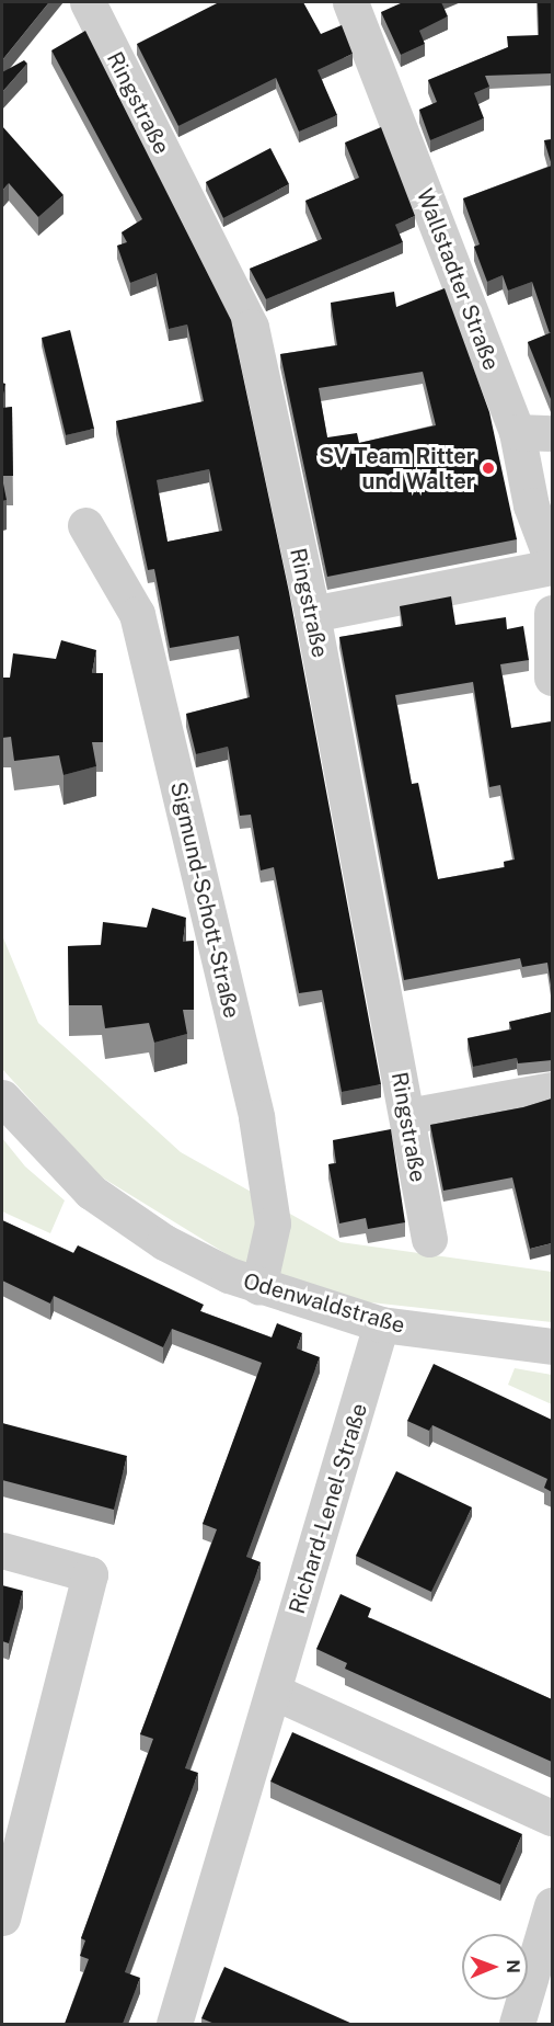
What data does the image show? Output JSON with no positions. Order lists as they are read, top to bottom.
{
  "streets": {
    "street": [
      "Ringstraße",
      "Wallstadter Straße",
      "Sigmund-Schott-Straße",
      "Odenwaldstraße",
      "Richard-Lenel-Straße"
    ]
  },
  "crossings": [
    ["Sigmund-Schott-Straße", "Odenwaldstraße"],
    ["Odenwaldstraße", "Richard-Lenel-Straße"]
  ],
  "places": ["SV Team Ritter und Walter"],
  "north": "right"
}
